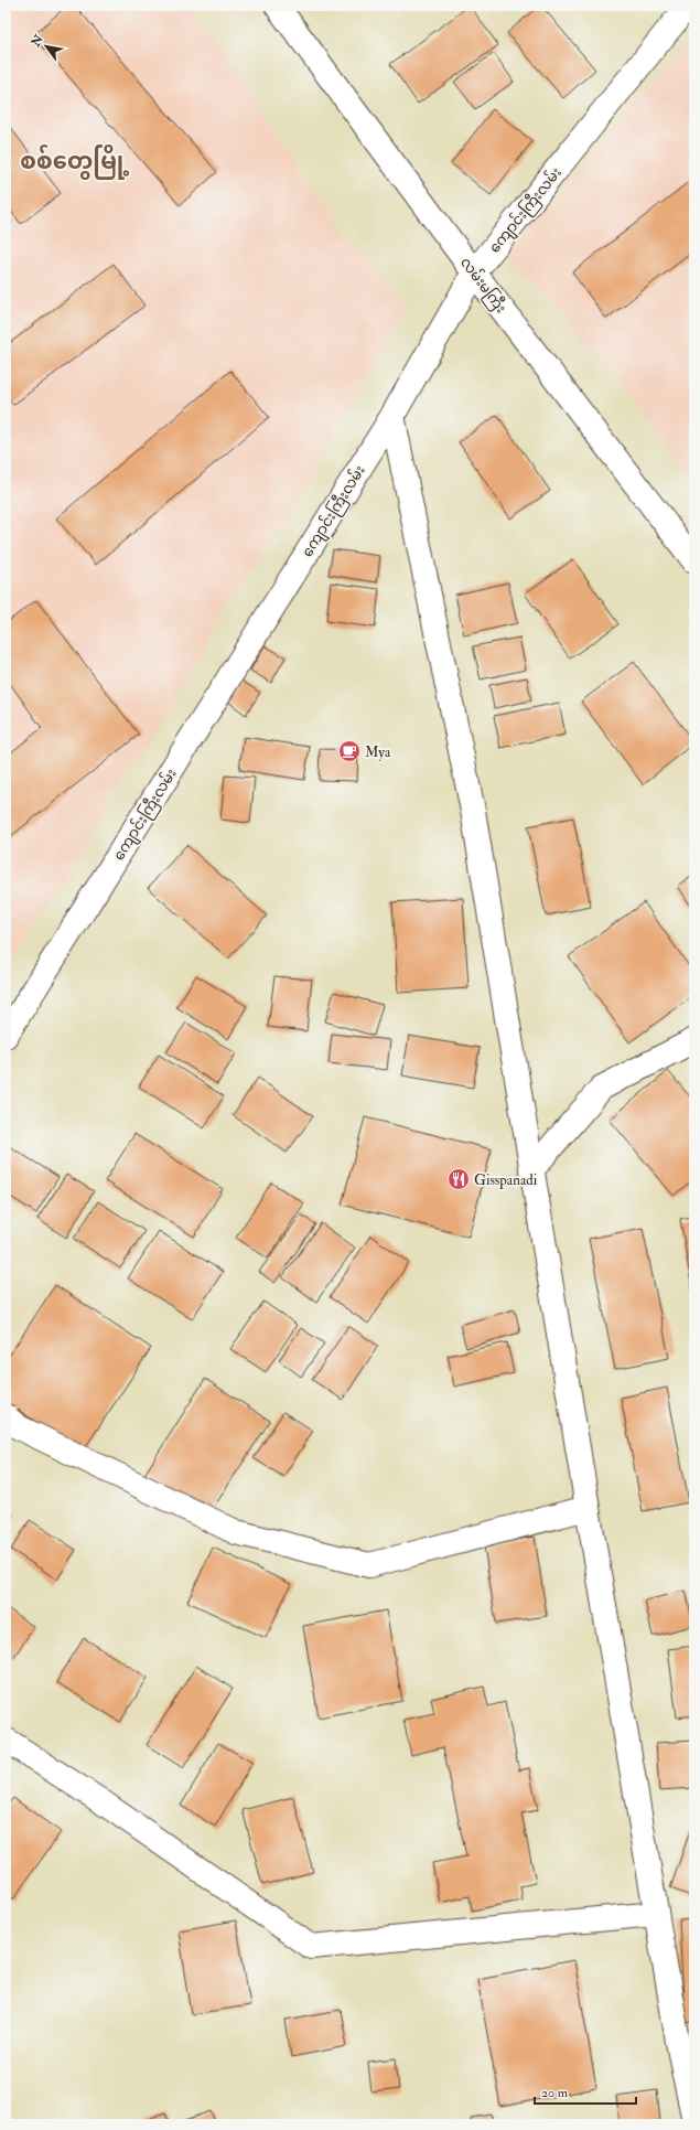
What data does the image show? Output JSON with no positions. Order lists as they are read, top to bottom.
{
  "streets": {
    "street": ["ကျောင်းကြီးလမ်း", "လမ်းမကြီး"]
  },
  "crossings": [
    ["ကျောင်းကြီးလမ်း", "လမ်းမကြီး"]
  ],
  "districts": ["စစ်တွေမြို့"],
  "places": {
    "cafe": ["Mya"],
    "restaurant": ["Gisspanadi"]
  },
  "scale_bar": "20 m",
  "north": "top left"
}
